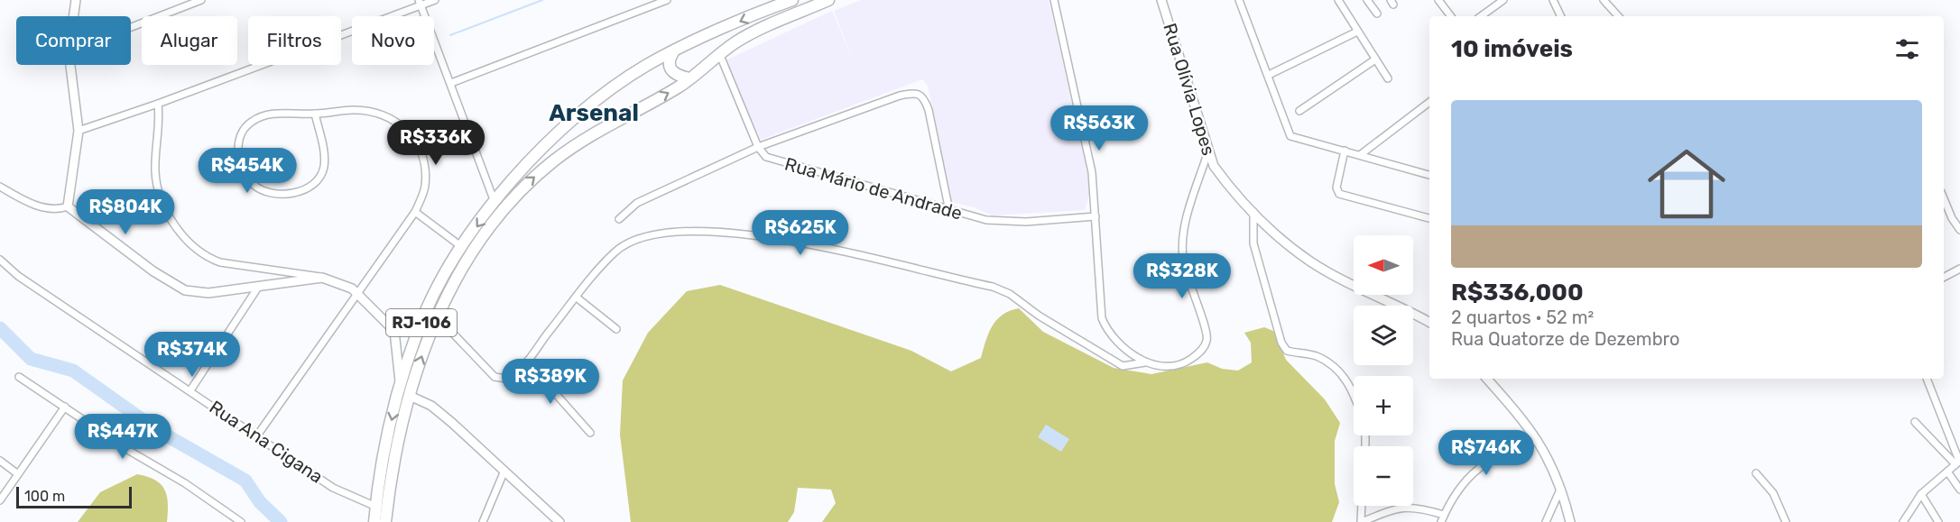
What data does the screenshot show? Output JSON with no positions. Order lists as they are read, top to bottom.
{
  "streets": {
    "highway": ["RJ-106"],
    "street": ["Rua Olívia Lopes", "Rua Mário de Andrade", "Rua Ana Cigana"]
  },
  "crossings": [
    ["RJ-106", "Rua Ana Cigana"]
  ],
  "districts": ["Arsenal"],
  "scale_bar": "100 m",
  "north": "left",
  "page": {
    "chip": [
      "Comprar",
      "Alugar",
      "Filtros",
      "Novo"
    ],
    "heading": "10 imóveis",
    "list": [
      {
        "name": "R$336,000",
        "note": "2 quartos · 52 m² · Rua Quatorze de Dezembro"
      }
    ],
    "price": [
      "R$563K",
      "R$336K",
      "R$454K",
      "R$804K",
      "R$625K",
      "R$328K",
      "R$374K",
      "R$389K",
      "R$447K",
      "R$746K"
    ],
    "map_buttons": ["+", "−"],
    "scale": "100 m"
  }
}
